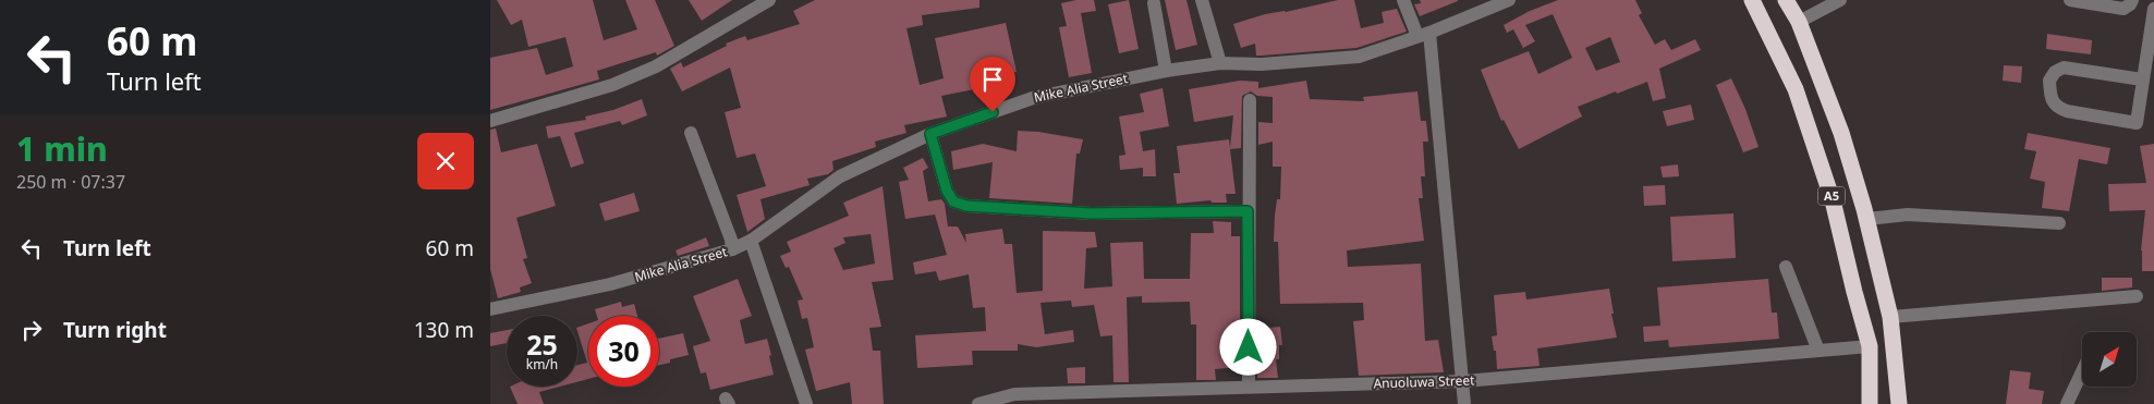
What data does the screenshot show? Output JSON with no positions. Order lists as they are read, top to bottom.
{
  "streets": {
    "highway": ["A5"],
    "street": ["Mike Alia Street", "Anuoluwa Street"]
  },
  "crossings": [
    ["A5", "Anuoluwa Street"]
  ],
  "north": "top right",
  "page": {
    "turn": ["60 m", "Turn left"],
    "heading": ["1 min", "250 m · 07:37"],
    "list": [
      {
        "name": "Turn left",
        "value": "60 m"
      },
      {
        "name": "Turn right",
        "value": "130 m"
      }
    ],
    "speed": "25 km/h",
    "limit": "30"
  }
}
